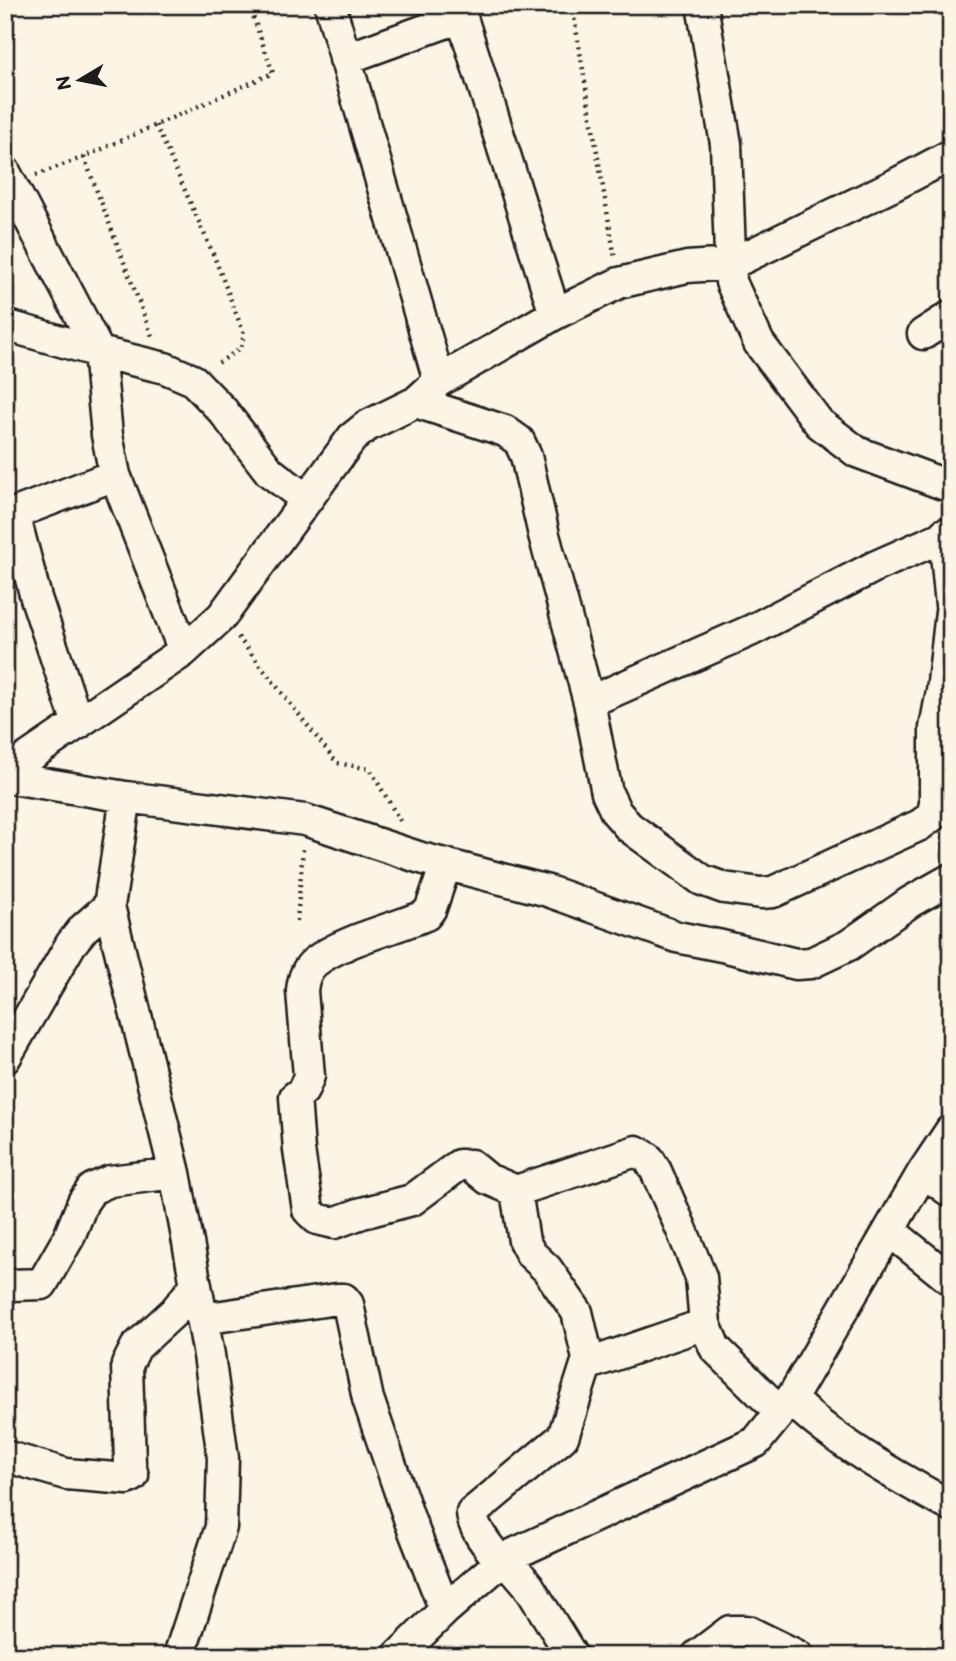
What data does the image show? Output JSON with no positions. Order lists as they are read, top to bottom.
{
  "north": "left"
}
